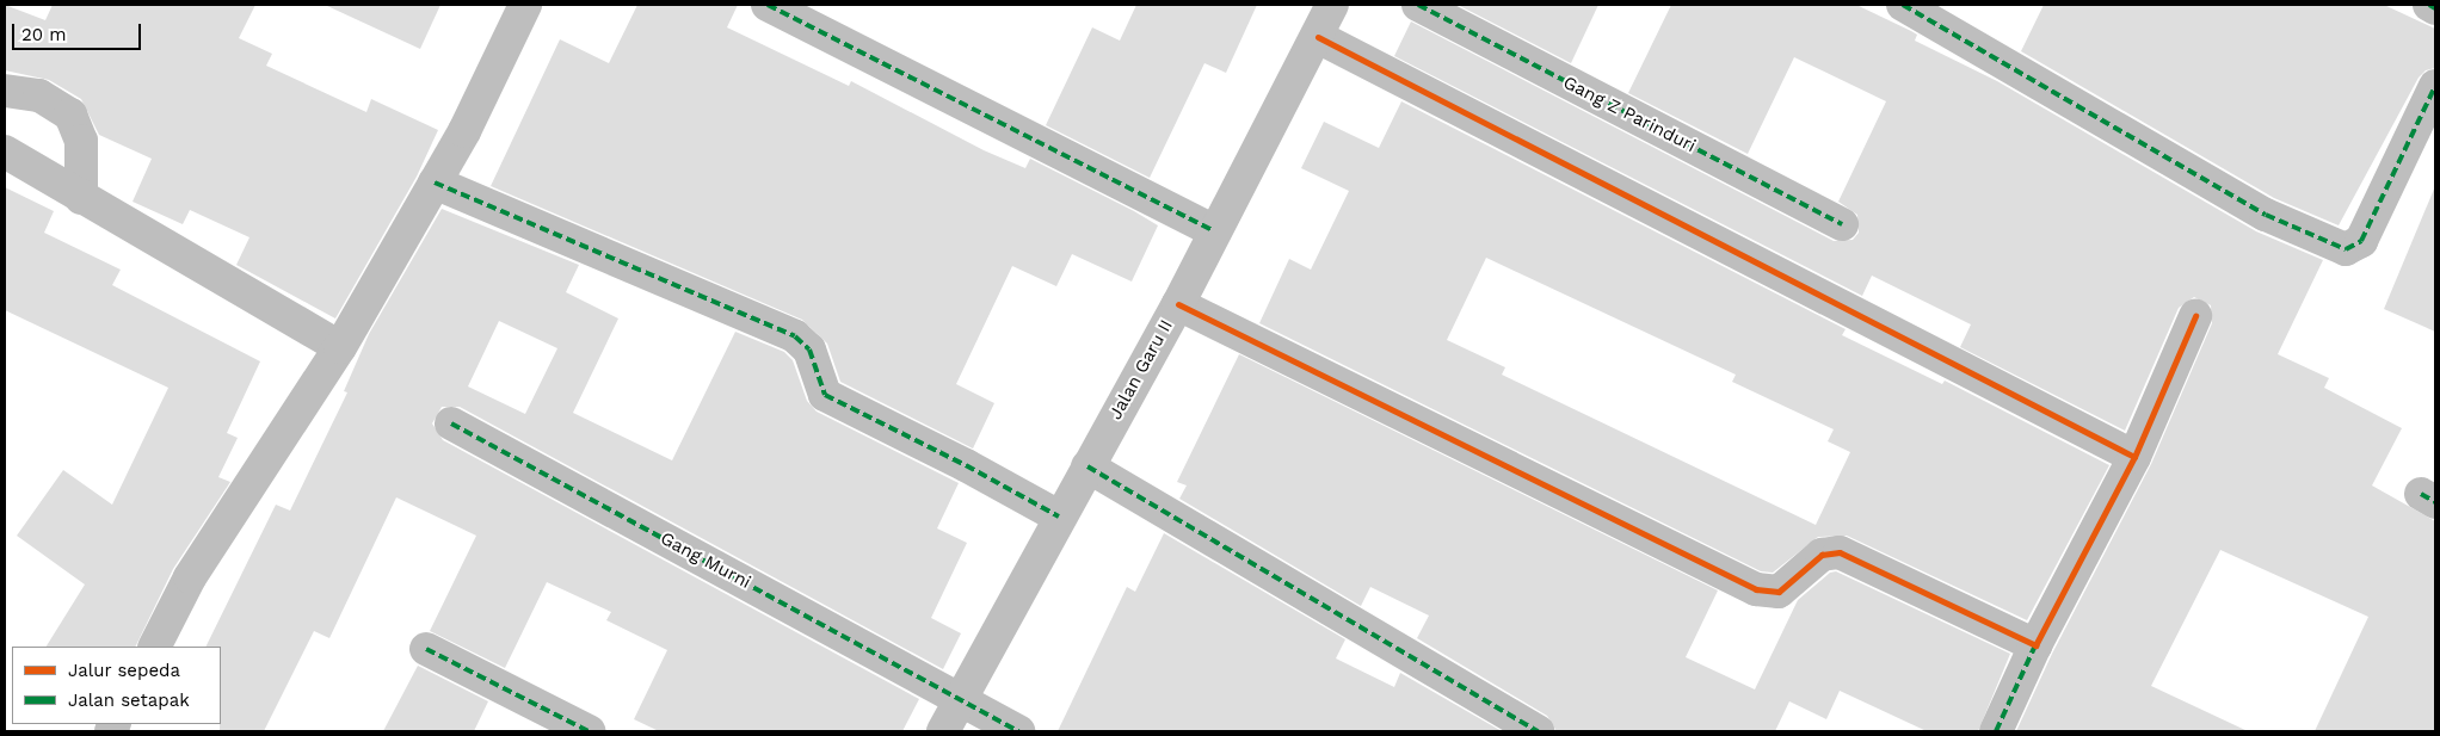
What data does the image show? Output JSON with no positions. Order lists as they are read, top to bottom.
{
  "streets": {
    "street": ["Gang Z Parinduri", "Jalan Garu II", "Gang Murni"]
  },
  "crossings": [
    ["Jalan Garu II", "Gang Murni"]
  ],
  "legend": ["Jalur sepeda", "Jalan setapak"],
  "scale_bar": "20 m"
}
